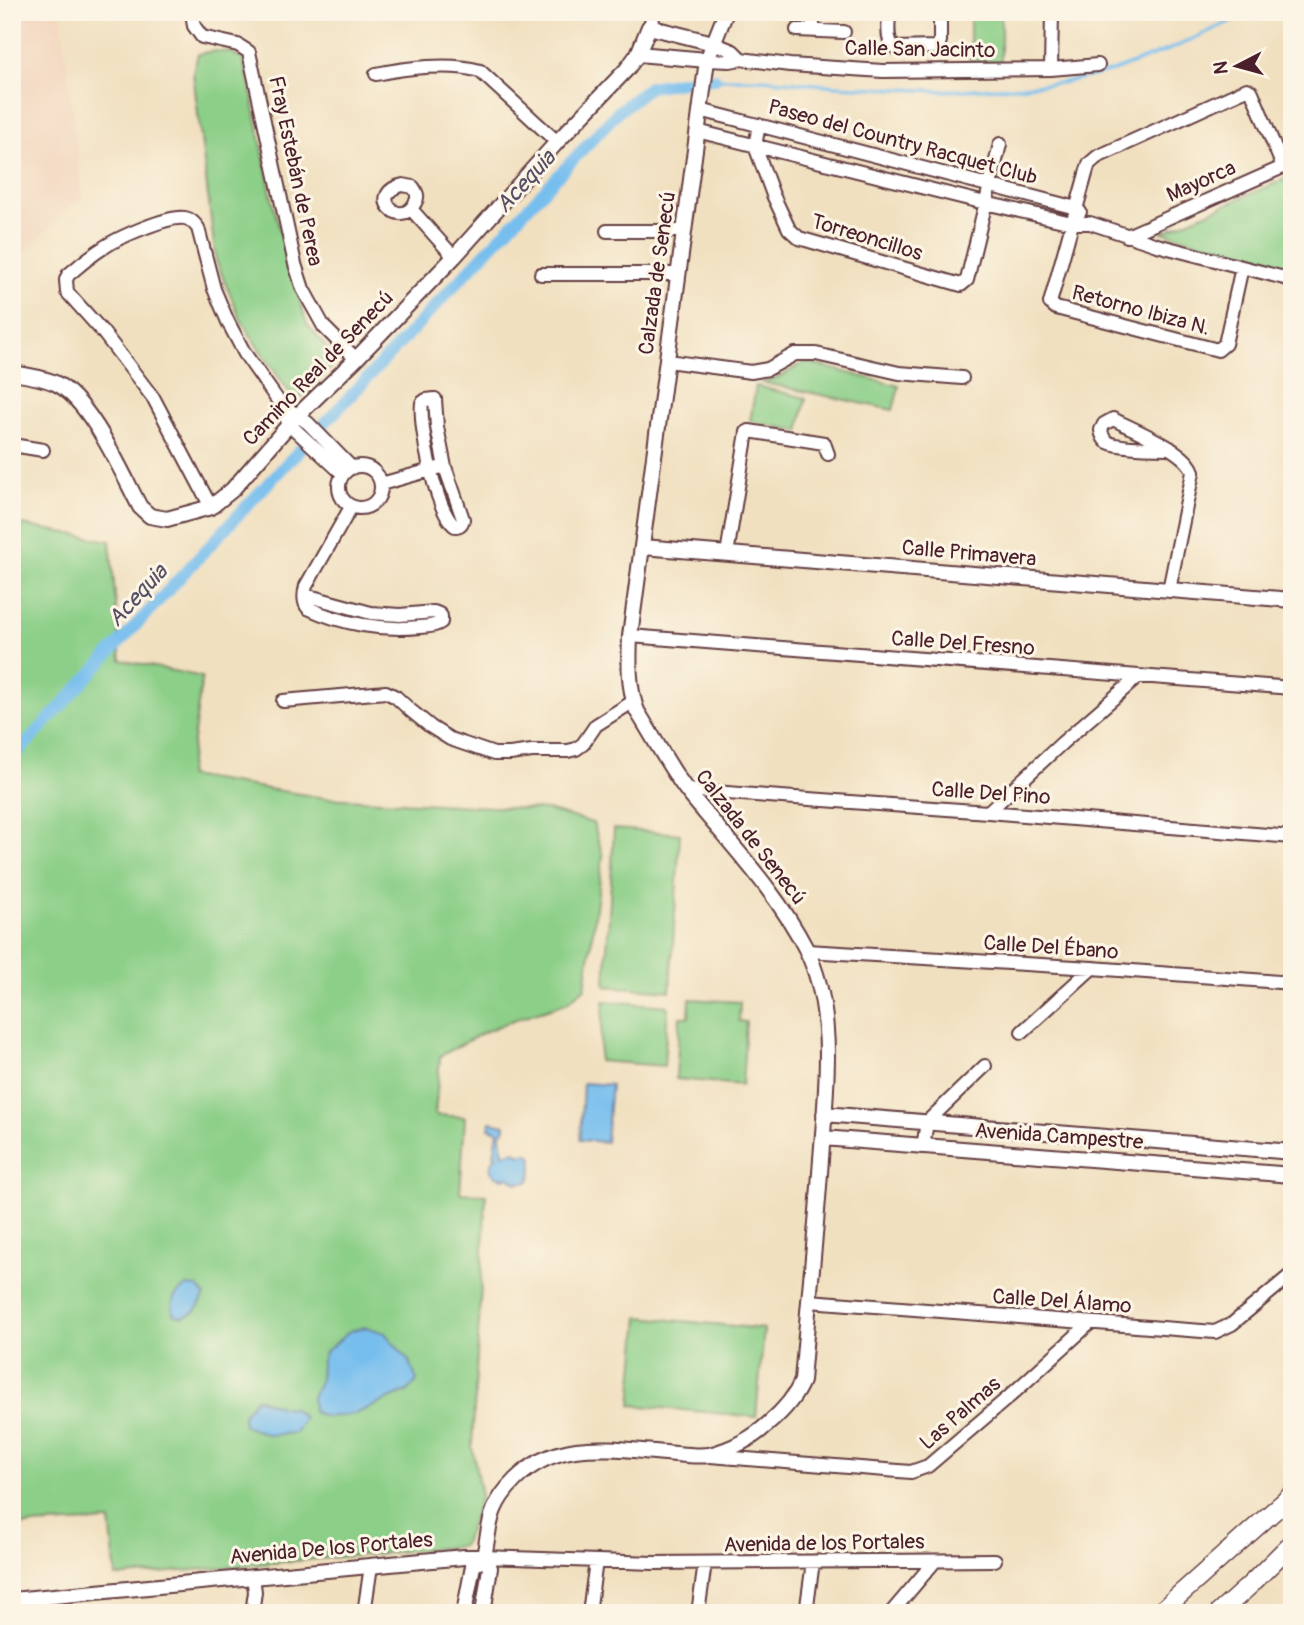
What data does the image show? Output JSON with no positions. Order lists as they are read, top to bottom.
{
  "streets": {
    "street": [
      "Calle San Jacinto",
      "Paseo del Country Racquet Club",
      "Fray Estebán de Perea",
      "Mayorca",
      "Torreoncillos",
      "Calzada de Senecú",
      "Retorno Ibiza N.",
      "Camino Real de Senecú",
      "Calle Primavera",
      "Calle Del Fresno",
      "Calle Del Pino",
      "Calle Del Ébano",
      "Avenida Campestre",
      "Calle Del Álamo",
      "Las Palmas",
      "Avenida de los Portales",
      "Avenida De los Portales"
    ]
  },
  "crossings": [
    ["Calle San Jacinto", "Calzada de Senecú"],
    ["Paseo del Country Racquet Club", "Mayorca"],
    ["Paseo del Country Racquet Club", "Torreoncillos"],
    ["Paseo del Country Racquet Club", "Calzada de Senecú"],
    ["Paseo del Country Racquet Club", "Retorno Ibiza N."],
    ["Fray Estebán de Perea", "Camino Real de Senecú"],
    ["Calzada de Senecú", "Calle Primavera"],
    ["Calzada de Senecú", "Calle Del Fresno"],
    ["Calzada de Senecú", "Calle Del Pino"],
    ["Calzada de Senecú", "Calle Del Ébano"],
    ["Calzada de Senecú", "Avenida Campestre"],
    ["Calzada de Senecú", "Calle Del Álamo"],
    ["Calzada de Senecú", "Las Palmas"],
    ["Calzada de Senecú", "Avenida De los Portales"],
    ["Calle Del Álamo", "Las Palmas"],
    ["Avenida de los Portales", "Avenida De los Portales"]
  ],
  "water": ["Acequia"],
  "north": "left"
}
